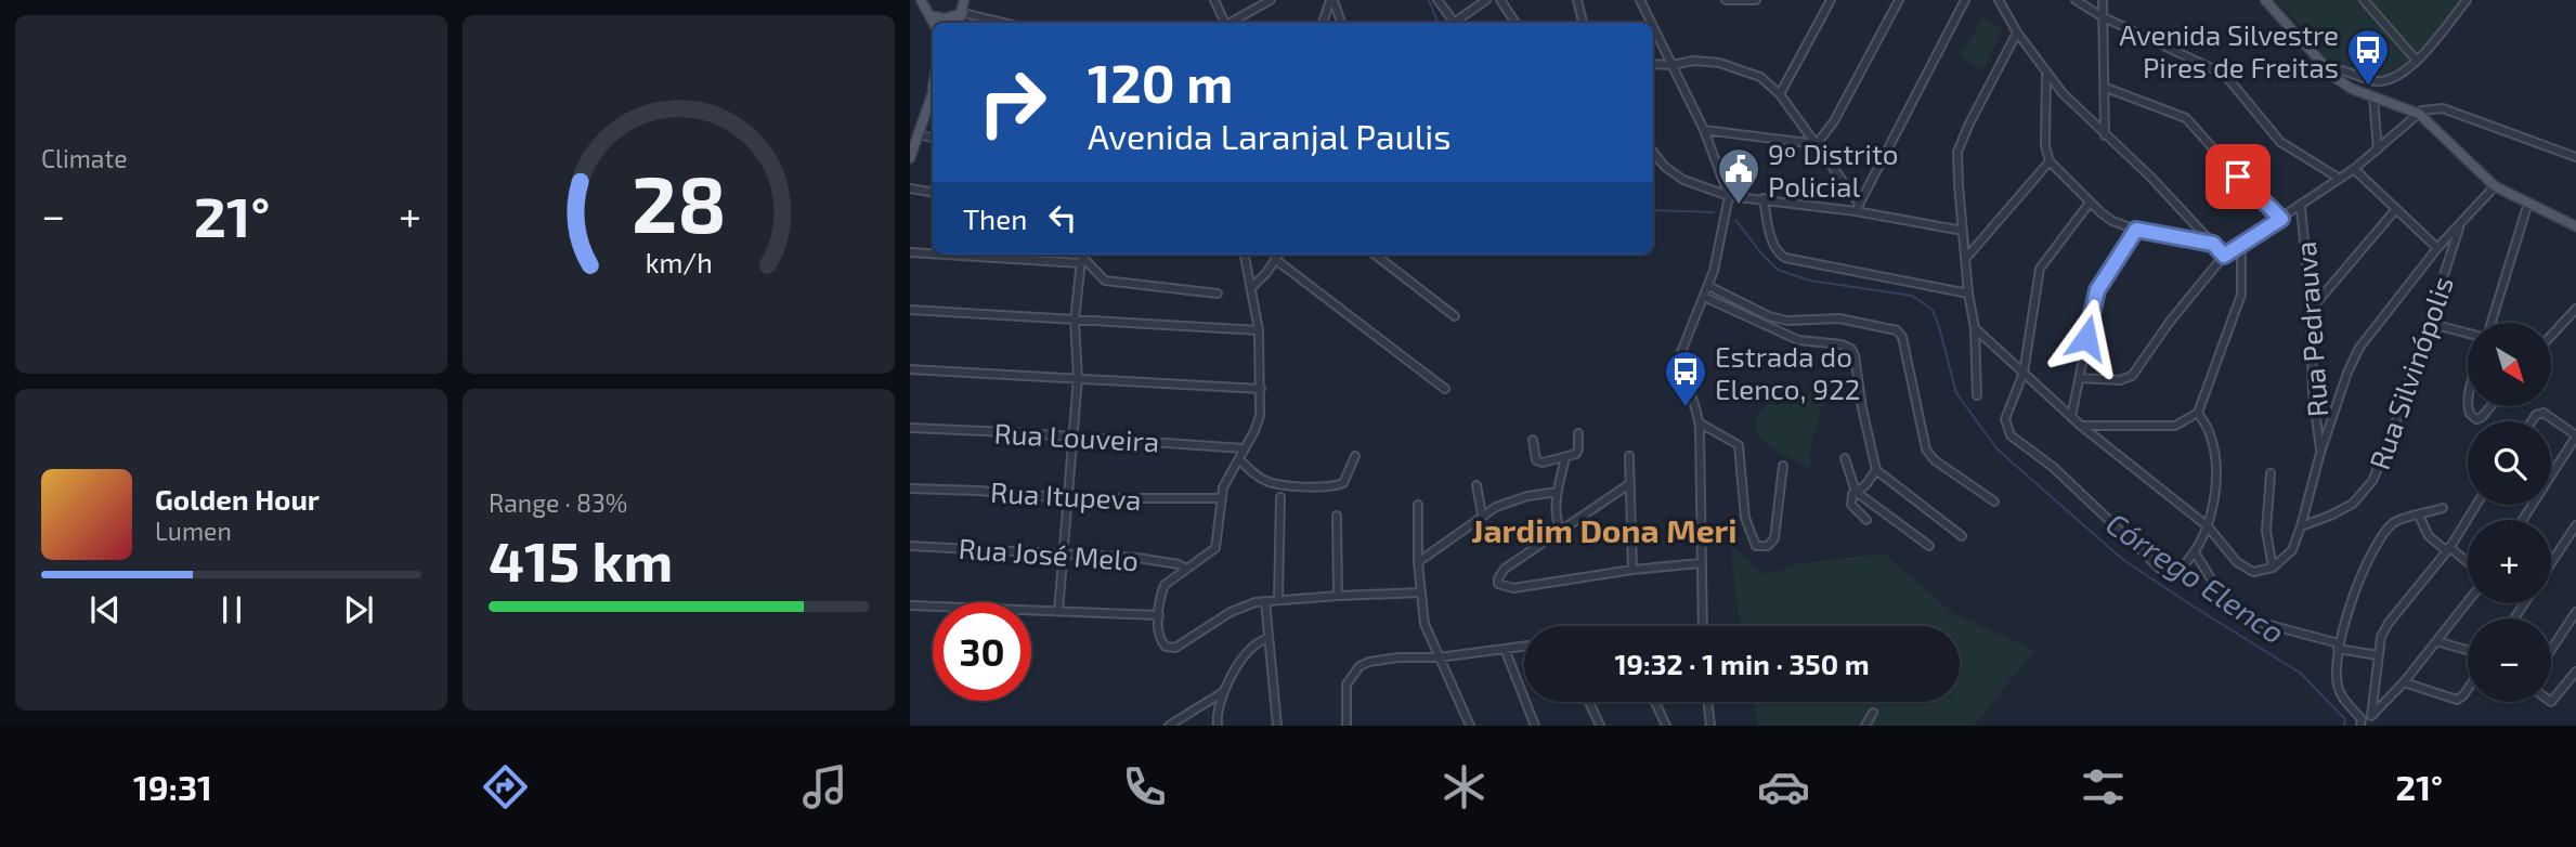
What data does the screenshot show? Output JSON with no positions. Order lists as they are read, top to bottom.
{
  "streets": {
    "street": [
      "Rua Pedrauva",
      "Rua Silvinópolis",
      "Rua Louveira",
      "Rua Itupeva",
      "Rua José Melo"
    ]
  },
  "districts": ["Jardim Dona Meri"],
  "water": ["Córrego Elenco"],
  "places": {
    "bus stop": ["Avenida Silvestre Pires de Freitas", "Estrada do Elenco, 922"],
    "public building": ["9º Distrito Policial"]
  },
  "north": "bottom right",
  "page": {
    "tile": [
      "Climate",
      ["Range · 83%", "415 km"]
    ],
    "turn": ["120 m", "Avenida Laranjal Paulis"],
    "then": "Then",
    "heat": ["−", "21°", "+"],
    "map_buttons": ["+", "−"],
    "song": ["Golden Hour", "Lumen"],
    "limit": "30",
    "trip": "19:32 · 1 min · 350 m",
    "tabs": ["19:31", "21°"],
    "gauge": ["28", "km/h"]
  }
}
